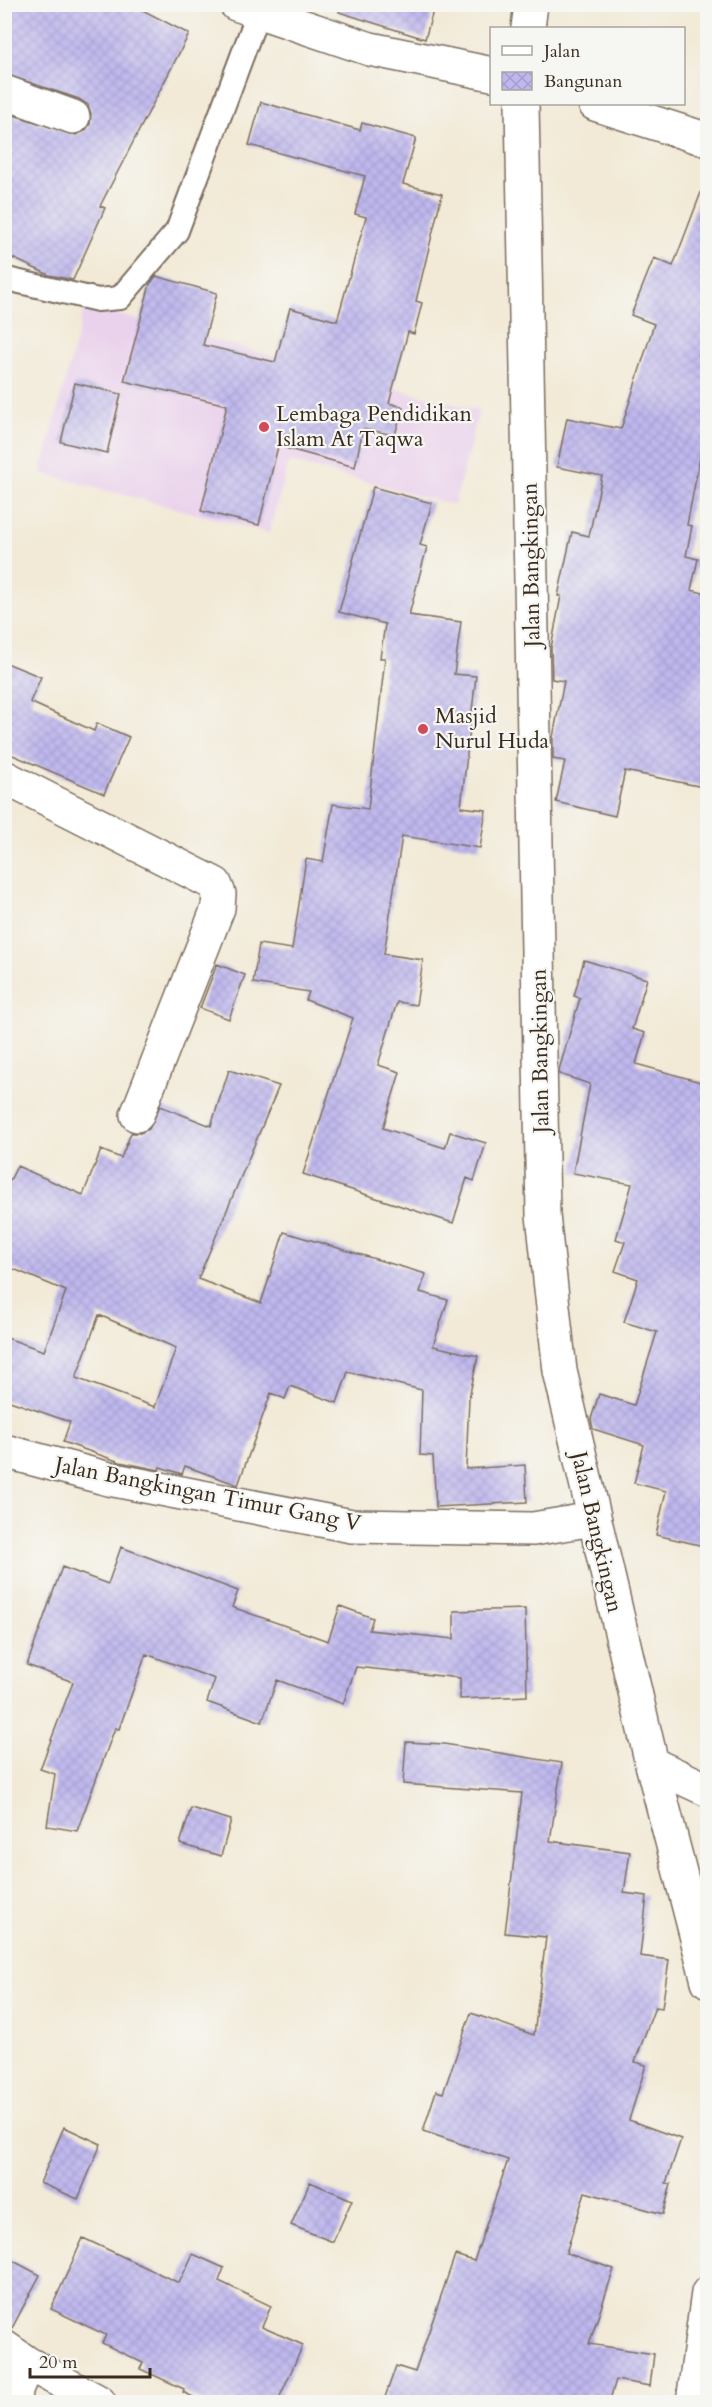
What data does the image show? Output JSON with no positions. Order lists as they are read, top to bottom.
{
  "streets": {
    "street": ["Jalan Bangkingan", "Jalan Bangkingan Timur Gang V"]
  },
  "crossings": [
    ["Jalan Bangkingan", "Jalan Bangkingan Timur Gang V"]
  ],
  "places": ["Lembaga Pendidikan Islam At Taqwa", "Masjid Nurul Huda"],
  "legend": ["Jalan", "Bangunan"],
  "scale_bar": "20 m"
}
